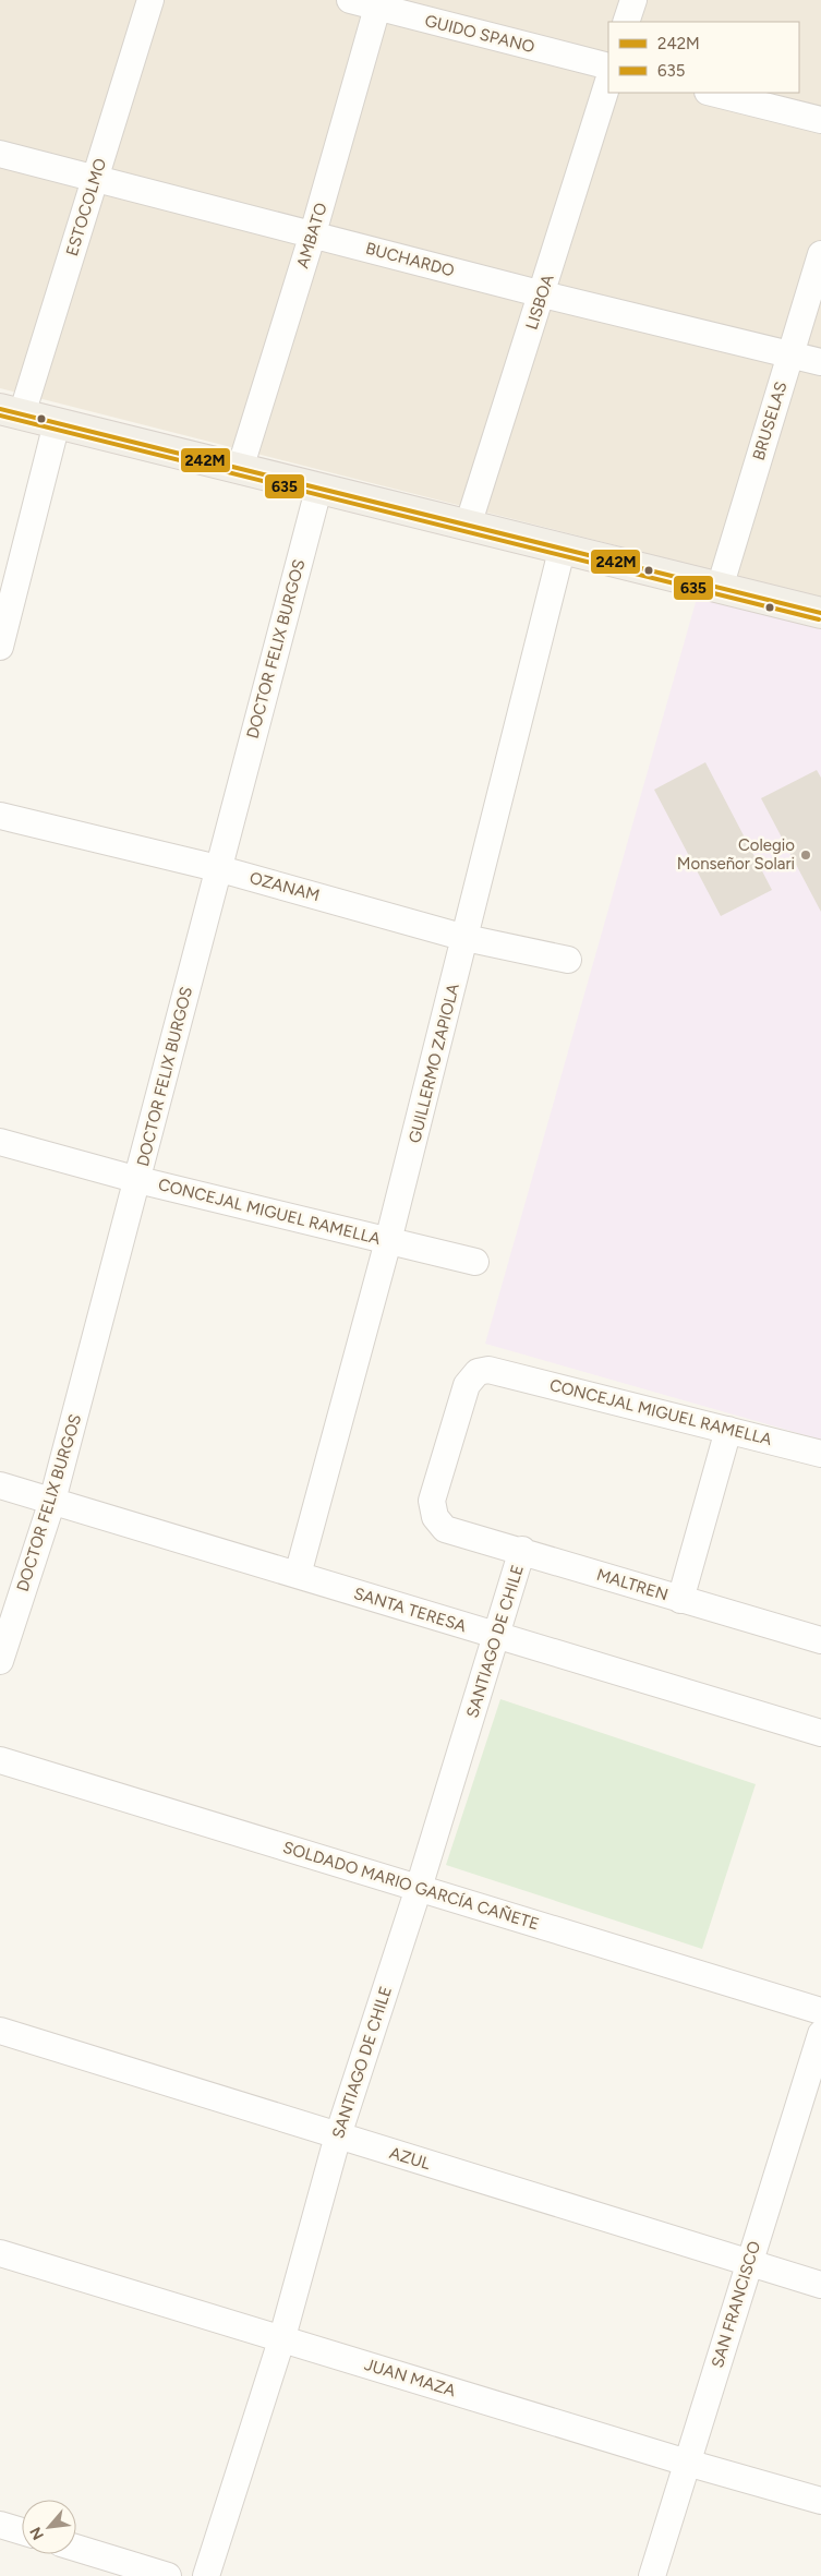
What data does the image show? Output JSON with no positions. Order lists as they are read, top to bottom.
{
  "streets": {
    "street": [
      "GUIDO SPANO",
      "ESTOCOLMO",
      "AMBATO",
      "BUCHARDO",
      "LISBOA",
      "BRUSELAS",
      "DOCTOR FELIX BURGOS",
      "OZANAM",
      "GUILLERMO ZAPIOLA",
      "CONCEJAL MIGUEL RAMELLA",
      "MALTREN",
      "SANTA TERESA",
      "SANTIAGO DE CHILE",
      "SOLDADO MARIO GARCÍA CAÑETE",
      "AZUL",
      "SAN FRANCISCO",
      "JUAN MAZA"
    ]
  },
  "crossings": [
    ["GUIDO SPANO", "AMBATO"],
    ["ESTOCOLMO", "BUCHARDO"],
    ["AMBATO", "BUCHARDO"],
    ["BUCHARDO", "LISBOA"],
    ["BUCHARDO", "BRUSELAS"],
    ["DOCTOR FELIX BURGOS", "OZANAM"],
    ["DOCTOR FELIX BURGOS", "CONCEJAL MIGUEL RAMELLA"],
    ["DOCTOR FELIX BURGOS", "SANTA TERESA"],
    ["OZANAM", "GUILLERMO ZAPIOLA"],
    ["GUILLERMO ZAPIOLA", "CONCEJAL MIGUEL RAMELLA"],
    ["GUILLERMO ZAPIOLA", "SANTA TERESA"],
    ["CONCEJAL MIGUEL RAMELLA", "MALTREN"],
    ["MALTREN", "SANTIAGO DE CHILE"],
    ["SANTA TERESA", "SANTIAGO DE CHILE"],
    ["SANTIAGO DE CHILE", "SOLDADO MARIO GARCÍA CAÑETE"],
    ["SANTIAGO DE CHILE", "AZUL"],
    ["SANTIAGO DE CHILE", "JUAN MAZA"],
    ["AZUL", "SAN FRANCISCO"],
    ["SAN FRANCISCO", "JUAN MAZA"]
  ],
  "places": ["Colegio Monseñor Solari"],
  "lines": ["transit line 242M", "transit line 635"],
  "legend": ["242M", "635"],
  "north": "bottom left"
}
